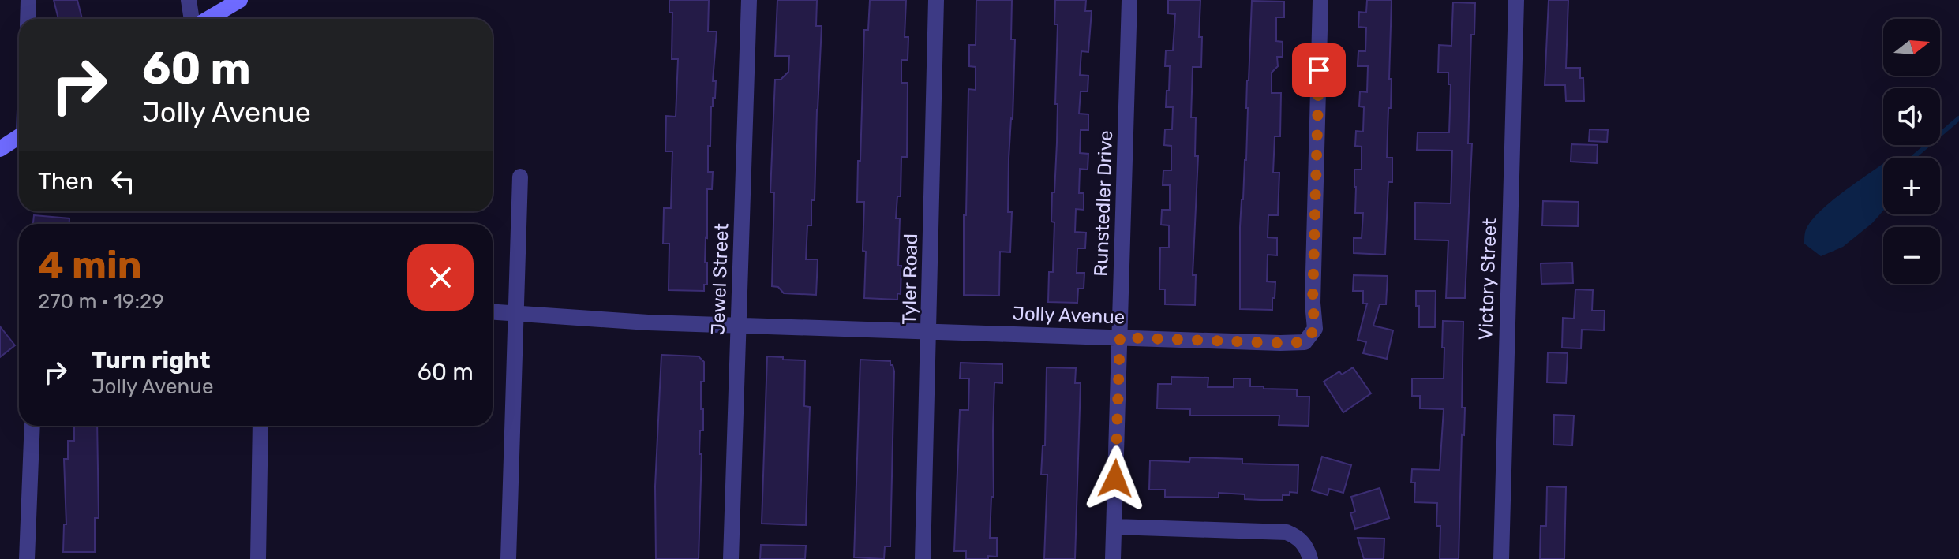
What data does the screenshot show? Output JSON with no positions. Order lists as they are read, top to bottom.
{
  "streets": {
    "street": [
      "Runstedler Drive",
      "Jewel Street",
      "Tyler Road",
      "Victory Street",
      "Jolly Avenue"
    ]
  },
  "crossings": [
    ["Runstedler Drive", "Jolly Avenue"],
    ["Jewel Street", "Jolly Avenue"],
    ["Tyler Road", "Jolly Avenue"]
  ],
  "north": "right",
  "page": {
    "map_buttons": ["+", "−"],
    "turn": ["60 m", "Jolly Avenue"],
    "then": "Then",
    "heading": ["4 min", "270 m · 19:29"],
    "list": [
      {
        "name": "Turn right",
        "note": "Jolly Avenue",
        "value": "60 m"
      }
    ]
  }
}
